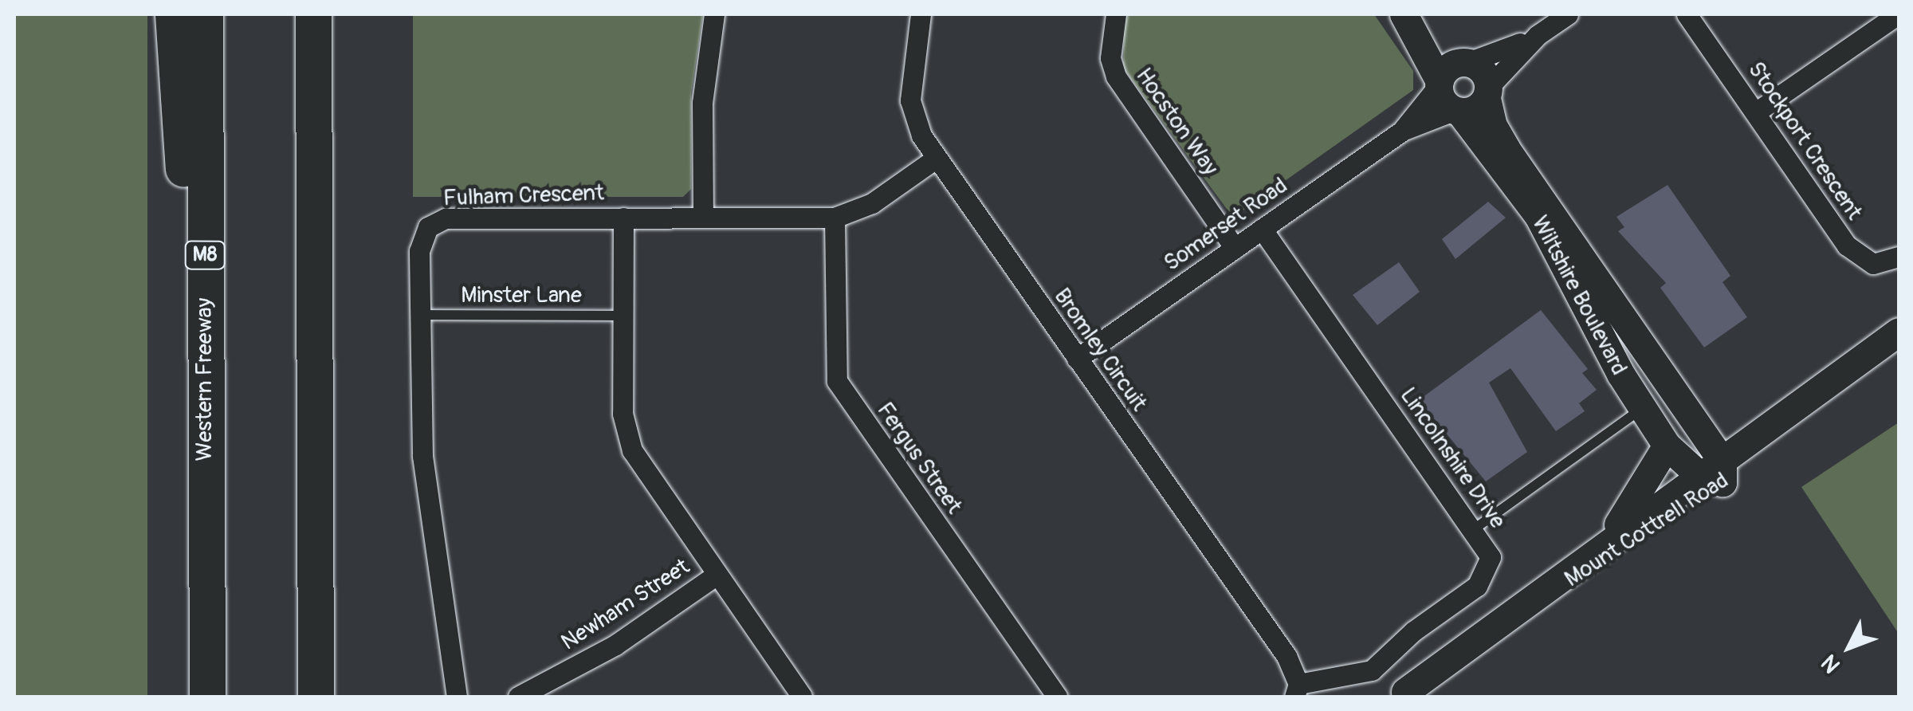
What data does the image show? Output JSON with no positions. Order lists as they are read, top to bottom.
{
  "streets": {
    "highway": ["M8", "Western Freeway"],
    "street": [
      "Hocston Way",
      "Stockport Crescent",
      "Fulham Crescent",
      "Somerset Road",
      "Wiltshire Boulevard",
      "Bromley Circuit",
      "Fergus Street",
      "Lincolnshire Drive",
      "Mount Cottrell Road",
      "Newham Street"
    ],
    "lane": ["Minster Lane"]
  },
  "crossings": [
    ["Hocston Way", "Somerset Road"],
    ["Fulham Crescent", "Minster Lane"],
    ["Fulham Crescent", "Bromley Circuit"],
    ["Fulham Crescent", "Fergus Street"],
    ["Somerset Road", "Wiltshire Boulevard"],
    ["Somerset Road", "Bromley Circuit"],
    ["Somerset Road", "Lincolnshire Drive"],
    ["Wiltshire Boulevard", "Mount Cottrell Road"],
    ["Bromley Circuit", "Lincolnshire Drive"]
  ],
  "north": "bottom left"
}
